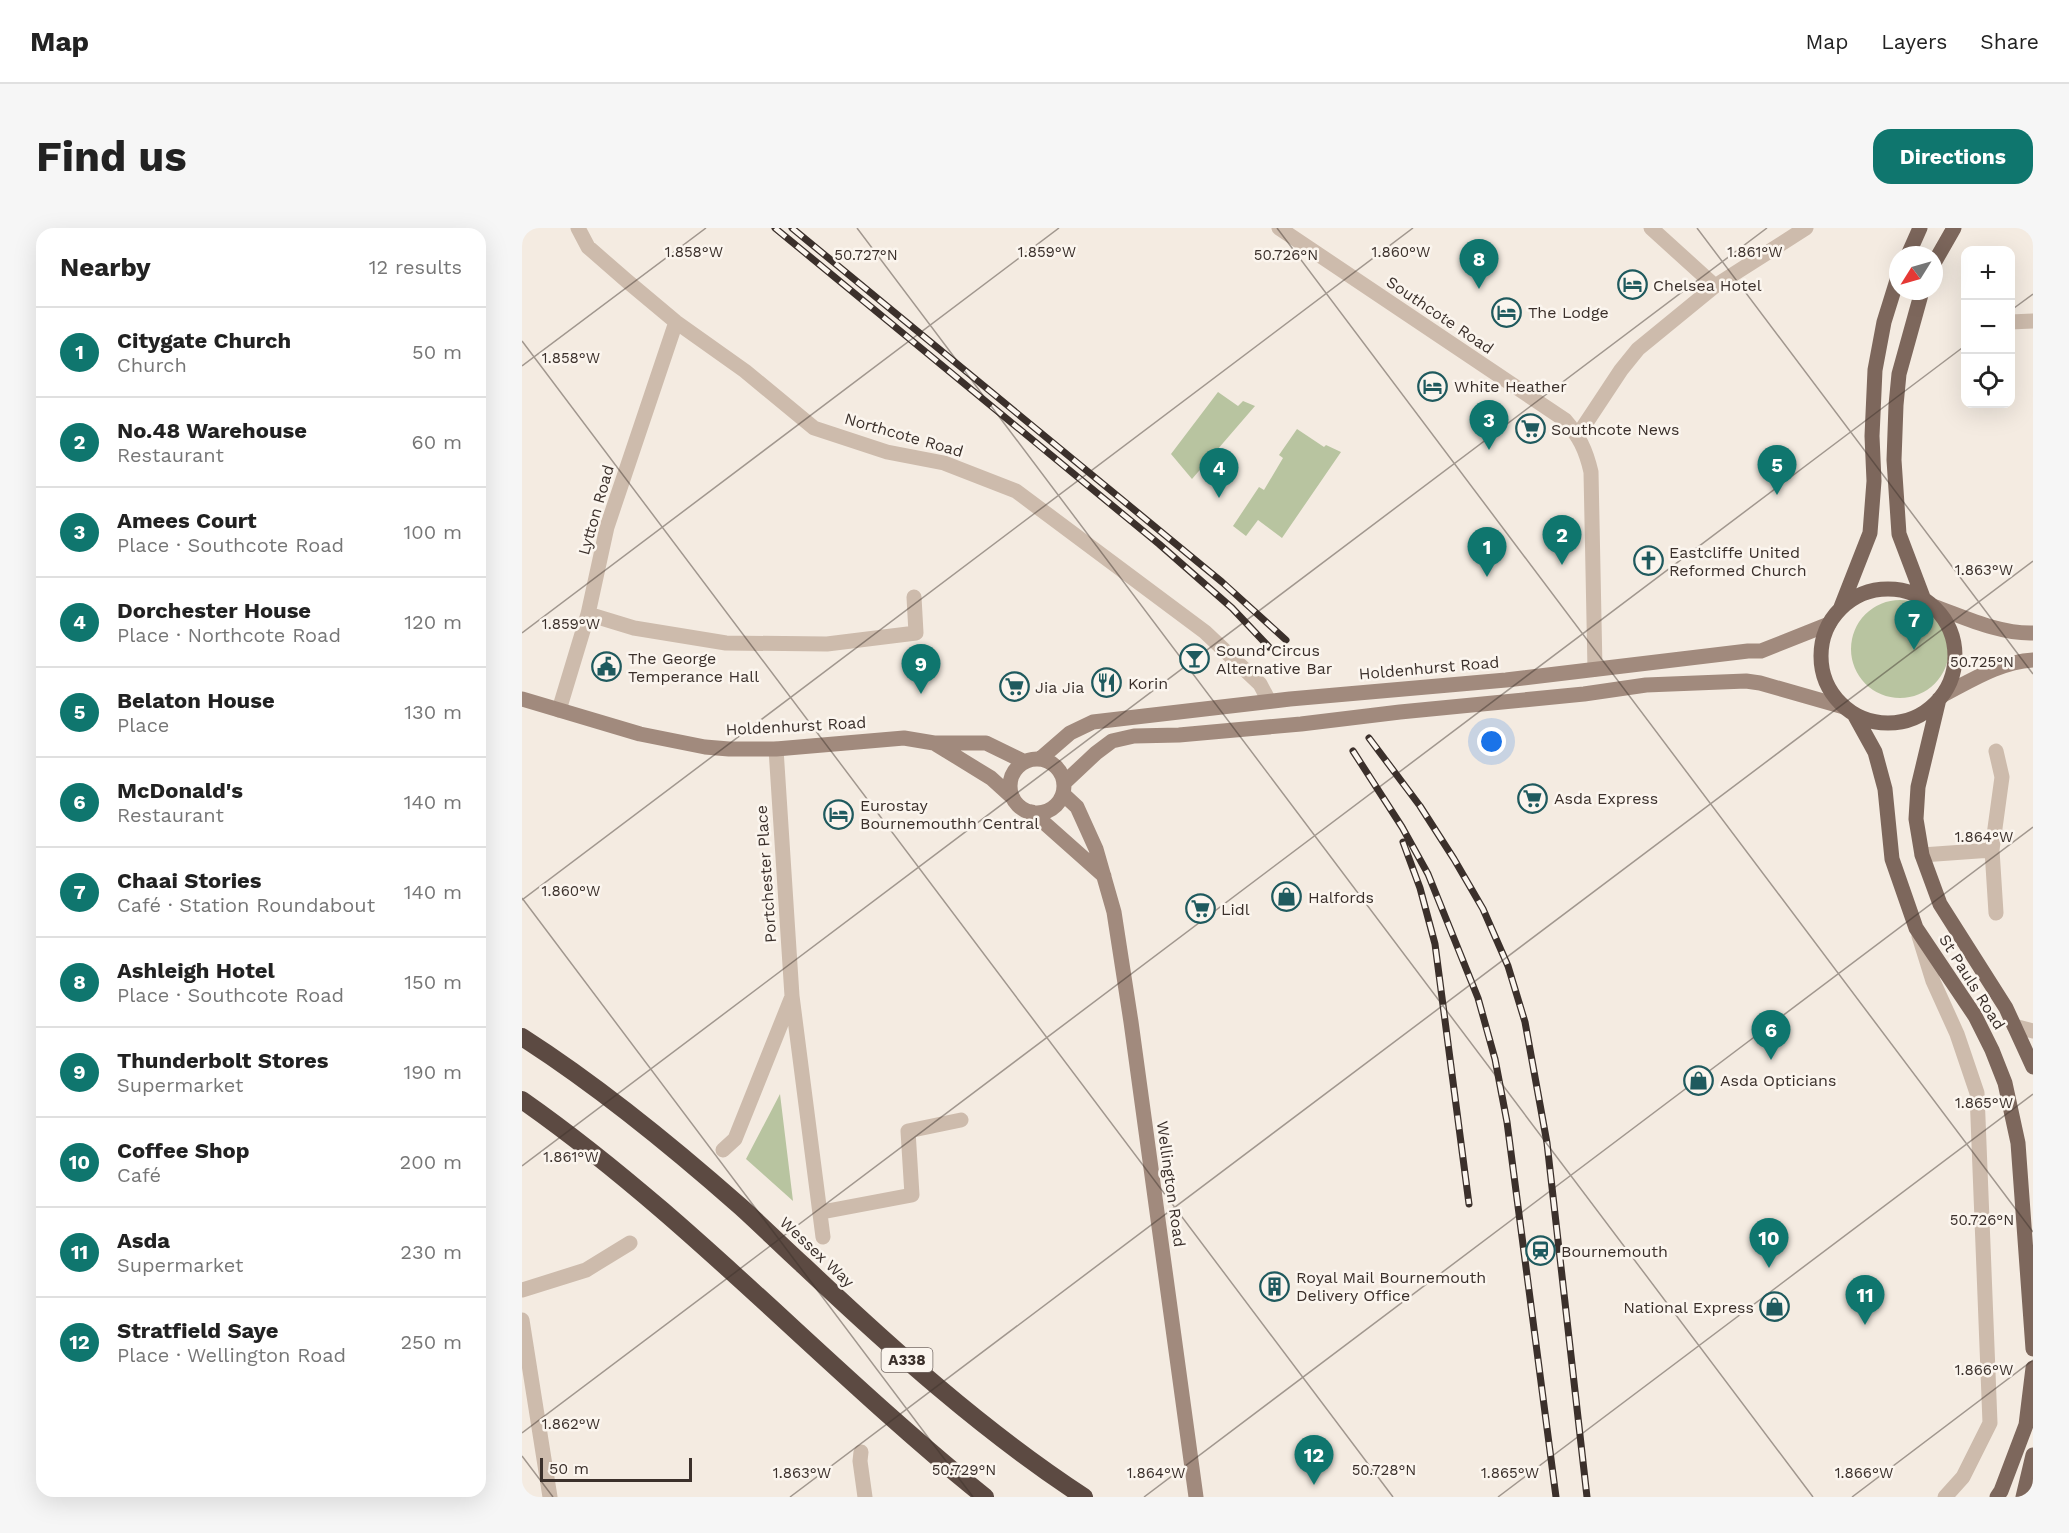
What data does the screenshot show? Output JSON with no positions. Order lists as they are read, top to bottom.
{
  "streets": {
    "highway": ["Wessex Way", "A338"],
    "main road": ["St Pauls Road"],
    "street": [
      "Southcote Road",
      "Northcote Road",
      "Lytton Road",
      "Holdenhurst Road",
      "Portchester Place",
      "Wellington Road"
    ]
  },
  "crossings": [
    ["Northcote Road", "Lytton Road"],
    ["Northcote Road", "Holdenhurst Road"],
    ["Lytton Road", "Holdenhurst Road"],
    ["Holdenhurst Road", "Portchester Place"],
    ["Holdenhurst Road", "St Pauls Road"],
    ["Holdenhurst Road", "Wellington Road"]
  ],
  "places": {
    "hotel": [
      "Chelsea Hotel",
      "The Lodge",
      "White Heather",
      "Eurostay Bournemouthh Central"
    ],
    "supermarket": [
      "Southcote News",
      "Jia Jia",
      "Asda Express",
      "Lidl"
    ],
    "church": ["Eastcliffe United Reformed Church"],
    "bar": ["Sound Circus Alternative Bar"],
    "public building": ["The George Temperance Hall"],
    "restaurant": ["Korin"],
    "shop": ["Halfords", "Asda Opticians", "National Express"],
    "station": ["Bournemouth"],
    "building": ["Royal Mail Bournemouth Delivery Office"]
  },
  "scale_bar": "50 m",
  "north": "bottom left",
  "page": {
    "header": "Map",
    "nav": ["Map", "Layers", "Share"],
    "buttons": "Directions",
    "title": "Find us",
    "heading": ["Nearby", "12 results"],
    "pins": [
      "8",
      "3",
      "5",
      "4",
      "2",
      "1",
      "7",
      "9",
      "6",
      "10",
      "11",
      "12"
    ],
    "map_buttons": ["+", "−"],
    "list": [
      {
        "mark": "1",
        "name": "Citygate Church",
        "note": "Church",
        "value": "50 m"
      },
      {
        "mark": "2",
        "name": "No.48 Warehouse",
        "note": "Restaurant",
        "value": "60 m"
      },
      {
        "mark": "3",
        "name": "Amees Court",
        "note": "Place · Southcote Road",
        "value": "100 m"
      },
      {
        "mark": "4",
        "name": "Dorchester House",
        "note": "Place · Northcote Road",
        "value": "120 m"
      },
      {
        "mark": "5",
        "name": "Belaton House",
        "note": "Place",
        "value": "130 m"
      },
      {
        "mark": "6",
        "name": "McDonald's",
        "note": "Restaurant",
        "value": "140 m"
      },
      {
        "mark": "7",
        "name": "Chaai Stories",
        "note": "Café · Station Roundabout",
        "value": "140 m"
      },
      {
        "mark": "8",
        "name": "Ashleigh Hotel",
        "note": "Place · Southcote Road",
        "value": "150 m"
      },
      {
        "mark": "9",
        "name": "Thunderbolt Stores",
        "note": "Supermarket",
        "value": "190 m"
      },
      {
        "mark": "10",
        "name": "Coffee Shop",
        "note": "Café",
        "value": "200 m"
      },
      {
        "mark": "11",
        "name": "Asda",
        "note": "Supermarket",
        "value": "230 m"
      },
      {
        "mark": "12",
        "name": "Stratfield Saye",
        "note": "Place · Wellington Road",
        "value": "250 m"
      }
    ],
    "scale": "50 m"
  },
  "coordinates": [
    "1.858°W",
    "1.859°W",
    "1.860°W",
    "1.861°W",
    "50.727°N",
    "50.726°N",
    "1.863°W",
    "50.725°N",
    "1.864°W",
    "1.865°W",
    "1.866°W",
    "1.862°W",
    "50.729°N",
    "50.728°N"
  ]
}
